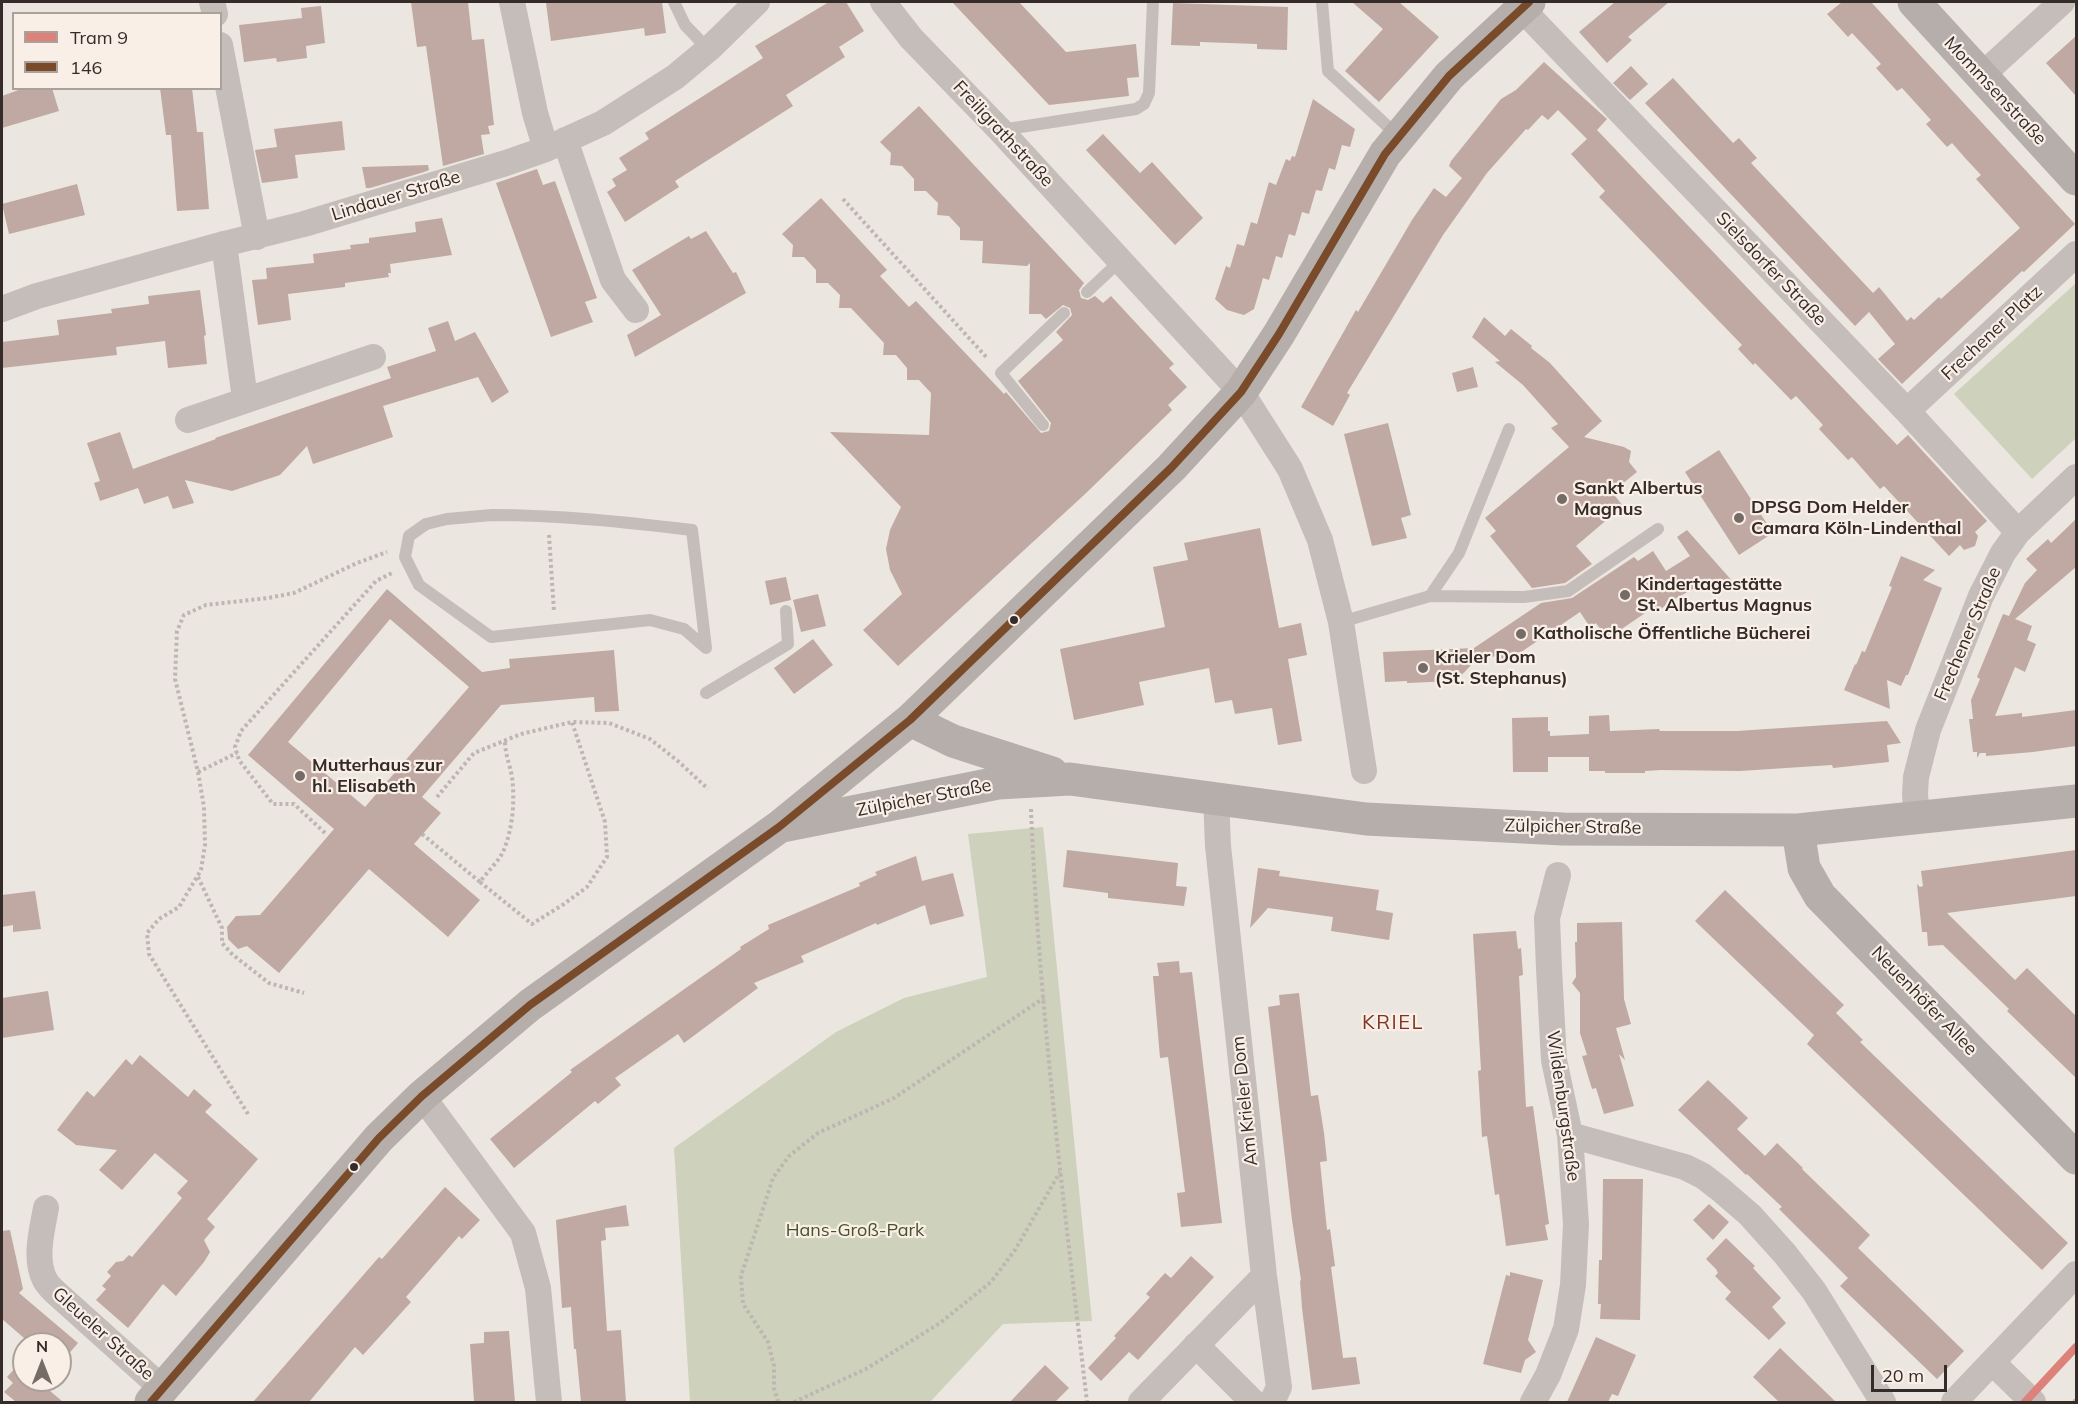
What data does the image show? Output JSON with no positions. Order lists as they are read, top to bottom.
{
  "streets": {
    "street": [
      "Mommsenstraße",
      "Freiligrathstraße",
      "Lindauer Straße",
      "Sielsdorfer Straße",
      "Frechener Platz",
      "Frechener Straße",
      "Zülpicher Straße",
      "Neuenhöfer Allee",
      "Am Krieler Dom",
      "Wildenburgstraße",
      "Gleueler Straße"
    ]
  },
  "crossings": [
    ["Freiligrathstraße", "Gleueler Straße"],
    ["Sielsdorfer Straße", "Frechener Platz"],
    ["Sielsdorfer Straße", "Frechener Straße"],
    ["Sielsdorfer Straße", "Gleueler Straße"],
    ["Frechener Straße", "Zülpicher Straße"],
    ["Zülpicher Straße", "Neuenhöfer Allee"],
    ["Zülpicher Straße", "Am Krieler Dom"],
    ["Zülpicher Straße", "Gleueler Straße"]
  ],
  "districts": ["KRIEL"],
  "parks": ["Hans-Groß-Park"],
  "places": [
    "Sankt Albertus Magnus",
    "DPSG Dom Helder Camara Köln-Lindenthal",
    "Kindertagestätte St. Albertus Magnus",
    "Katholische Öffentliche Bücherei",
    "Krieler Dom (St. Stephanus)",
    "Mutterhaus zur hl. Elisabeth"
  ],
  "lines": ["transit line 146", "tram line 9"],
  "legend": ["Tram 9", "146"],
  "scale_bar": "20 m",
  "north": "top"
}
